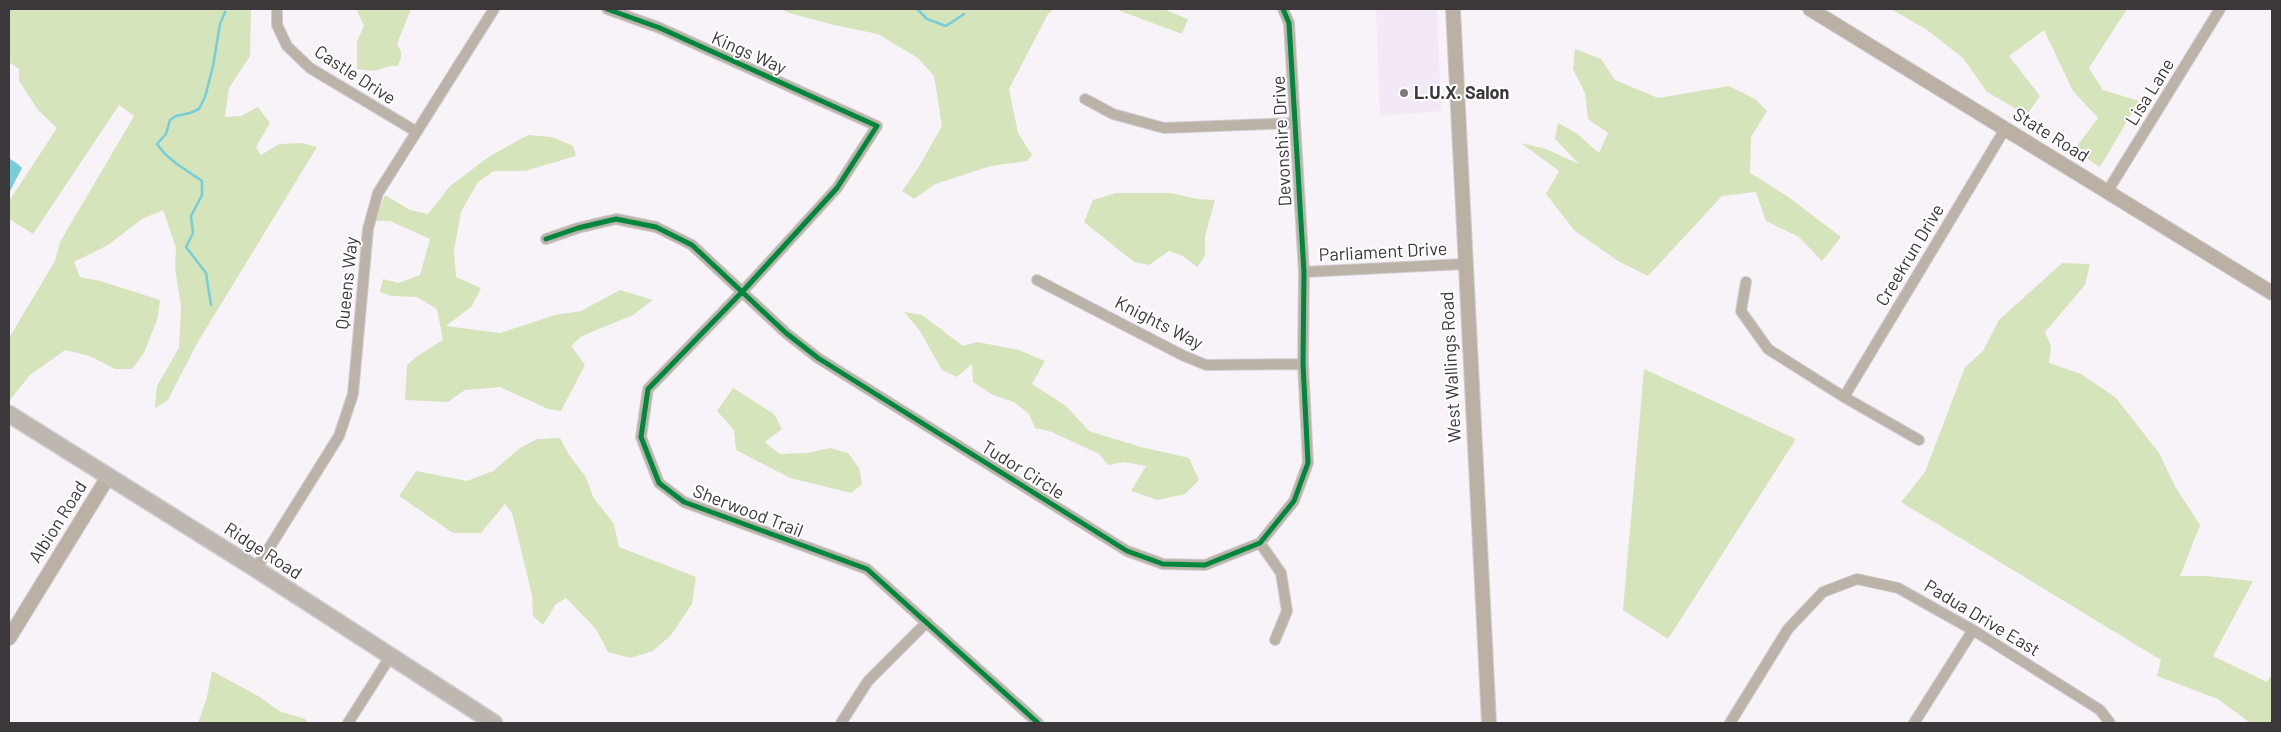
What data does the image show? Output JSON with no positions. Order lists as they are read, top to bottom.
{
  "streets": {
    "main road": ["Ridge Road"],
    "street": [
      "Kings Way",
      "Castle Drive",
      "Lisa Lane",
      "State Road",
      "Devonshire Drive",
      "Parliament Drive",
      "Creekrun Drive",
      "Queens Way",
      "Knights Way",
      "West Wallings Road",
      "Tudor Circle",
      "Sherwood Trail",
      "Albion Road",
      "Padua Drive East"
    ]
  },
  "crossings": [
    ["Kings Way", "Sherwood Trail"],
    ["Castle Drive", "Queens Way"],
    ["Lisa Lane", "State Road"],
    ["State Road", "Creekrun Drive"],
    ["Devonshire Drive", "Parliament Drive"],
    ["Devonshire Drive", "Tudor Circle"],
    ["Parliament Drive", "West Wallings Road"],
    ["Parliament Drive", "Tudor Circle"],
    ["Queens Way", "Ridge Road"],
    ["Knights Way", "Tudor Circle"],
    ["Tudor Circle", "Sherwood Trail"],
    ["Albion Road", "Ridge Road"]
  ],
  "places": ["L.U.X. Salon"]
}
